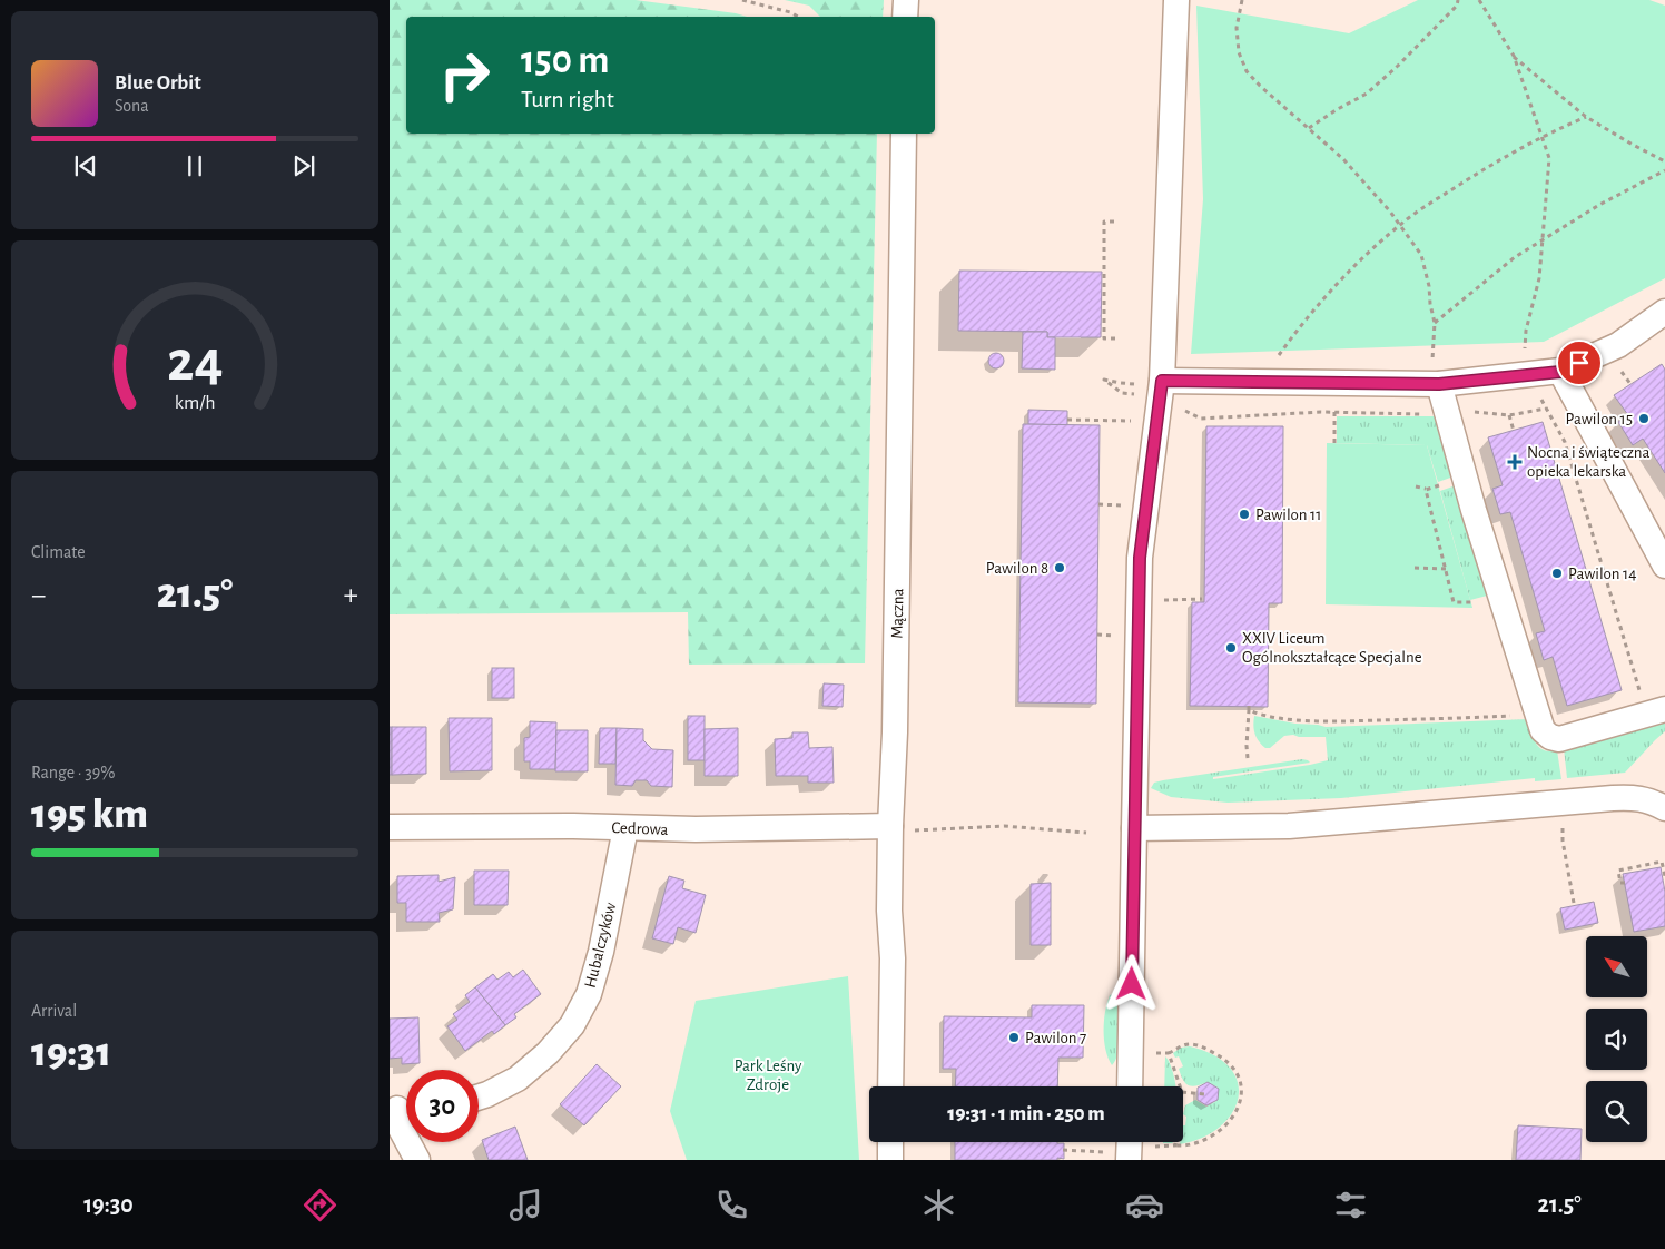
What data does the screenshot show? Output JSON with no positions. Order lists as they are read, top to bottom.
{
  "streets": {
    "street": ["Mączna", "Cedrowa", "Hubalczyków"]
  },
  "crossings": [
    ["Mączna", "Cedrowa"],
    ["Cedrowa", "Hubalczyków"]
  ],
  "parks": ["Park Leśny Zdroje"],
  "places": {
    "other": [
      "Pawilon 15",
      "Pawilon 11",
      "Pawilon 8",
      "Pawilon 14",
      "XXIV Liceum Ogólnokształcące Specjalne",
      "Pawilon 7"
    ],
    "health": ["Nocna i świąteczna opieka lekarska"]
  },
  "north": "top left",
  "page": {
    "turn": ["150 m", "Turn right"],
    "song": ["Blue Orbit", "Sona"],
    "tile": [
      "Climate",
      ["Range · 39%", "195 km"],
      ["Arrival", "19:31"]
    ],
    "heat": ["−", "21.5°", "+"],
    "limit": "30",
    "trip": "19:31 · 1 min · 250 m",
    "tabs": ["19:30", "21.5°"],
    "gauge": ["24", "km/h"]
  }
}
